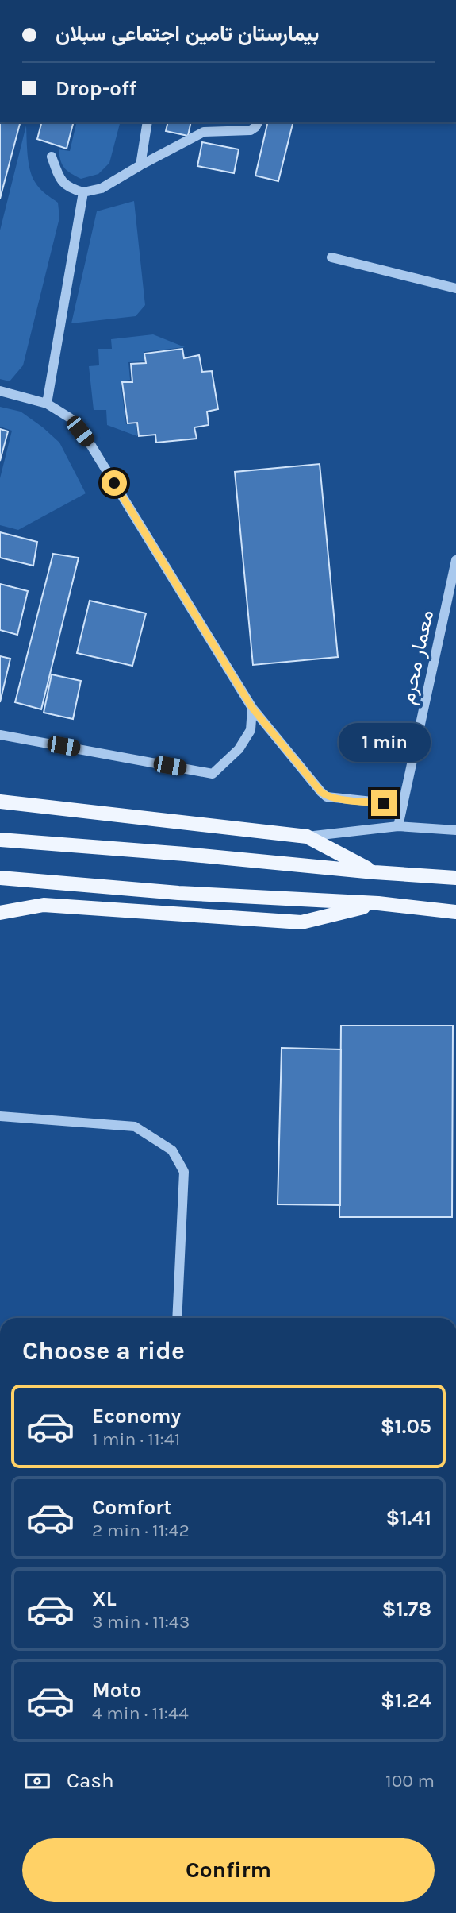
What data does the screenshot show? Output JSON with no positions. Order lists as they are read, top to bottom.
{
  "streets": {
    "street": ["معمار محرم"]
  },
  "page": {
    "banner": ["بیمارستان تامین اجتماعی سبلان", "Drop-off"],
    "bubble": "1 min",
    "heading": "Choose a ride",
    "list": [
      {
        "name": "Economy",
        "note": "1 min · 11:41",
        "value": "$1.05"
      },
      {
        "name": "Comfort",
        "note": "2 min · 11:42",
        "value": "$1.41"
      },
      {
        "name": "XL",
        "note": "3 min · 11:43",
        "value": "$1.78"
      },
      {
        "name": "Moto",
        "note": "4 min · 11:44",
        "value": "$1.24"
      }
    ],
    "pay": ["Cash", "100 m"],
    "buttons": "Confirm"
  }
}
